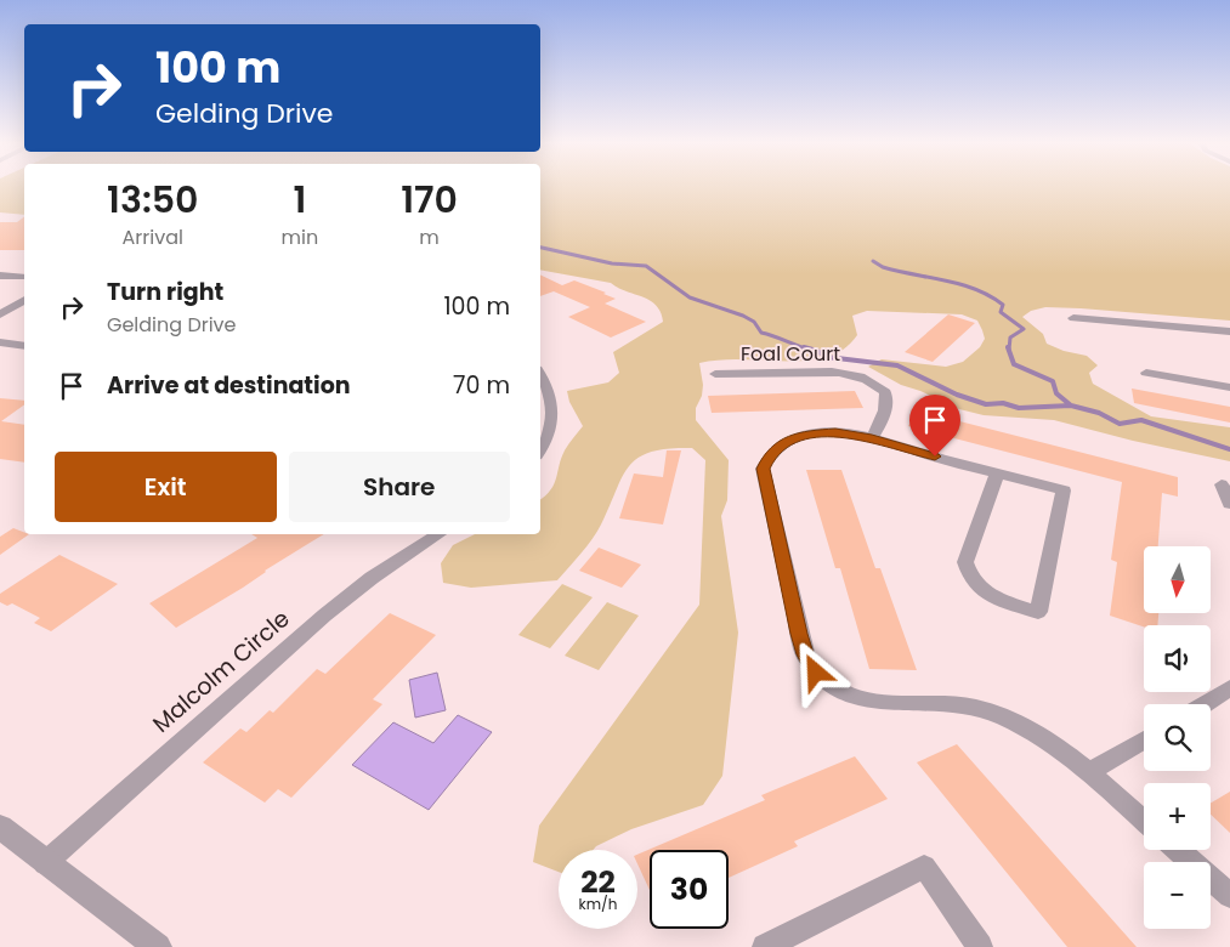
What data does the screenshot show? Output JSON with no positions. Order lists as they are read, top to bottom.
{
  "streets": {
    "street": ["Foal Court", "Malcolm Circle"]
  },
  "north": "bottom",
  "page": {
    "turn": ["100 m", "Gelding Drive"],
    "eta": [
      "13:50",
      "Arrival",
      "1",
      "min",
      "170",
      "m"
    ],
    "list": [
      {
        "name": "Turn right",
        "note": "Gelding Drive",
        "value": "100 m"
      },
      {
        "name": "Arrive at destination",
        "value": "70 m"
      }
    ],
    "buttons": ["Exit", "Share"],
    "map_buttons": ["+", "−"],
    "speed": "22 km/h",
    "limit": "30"
  }
}
